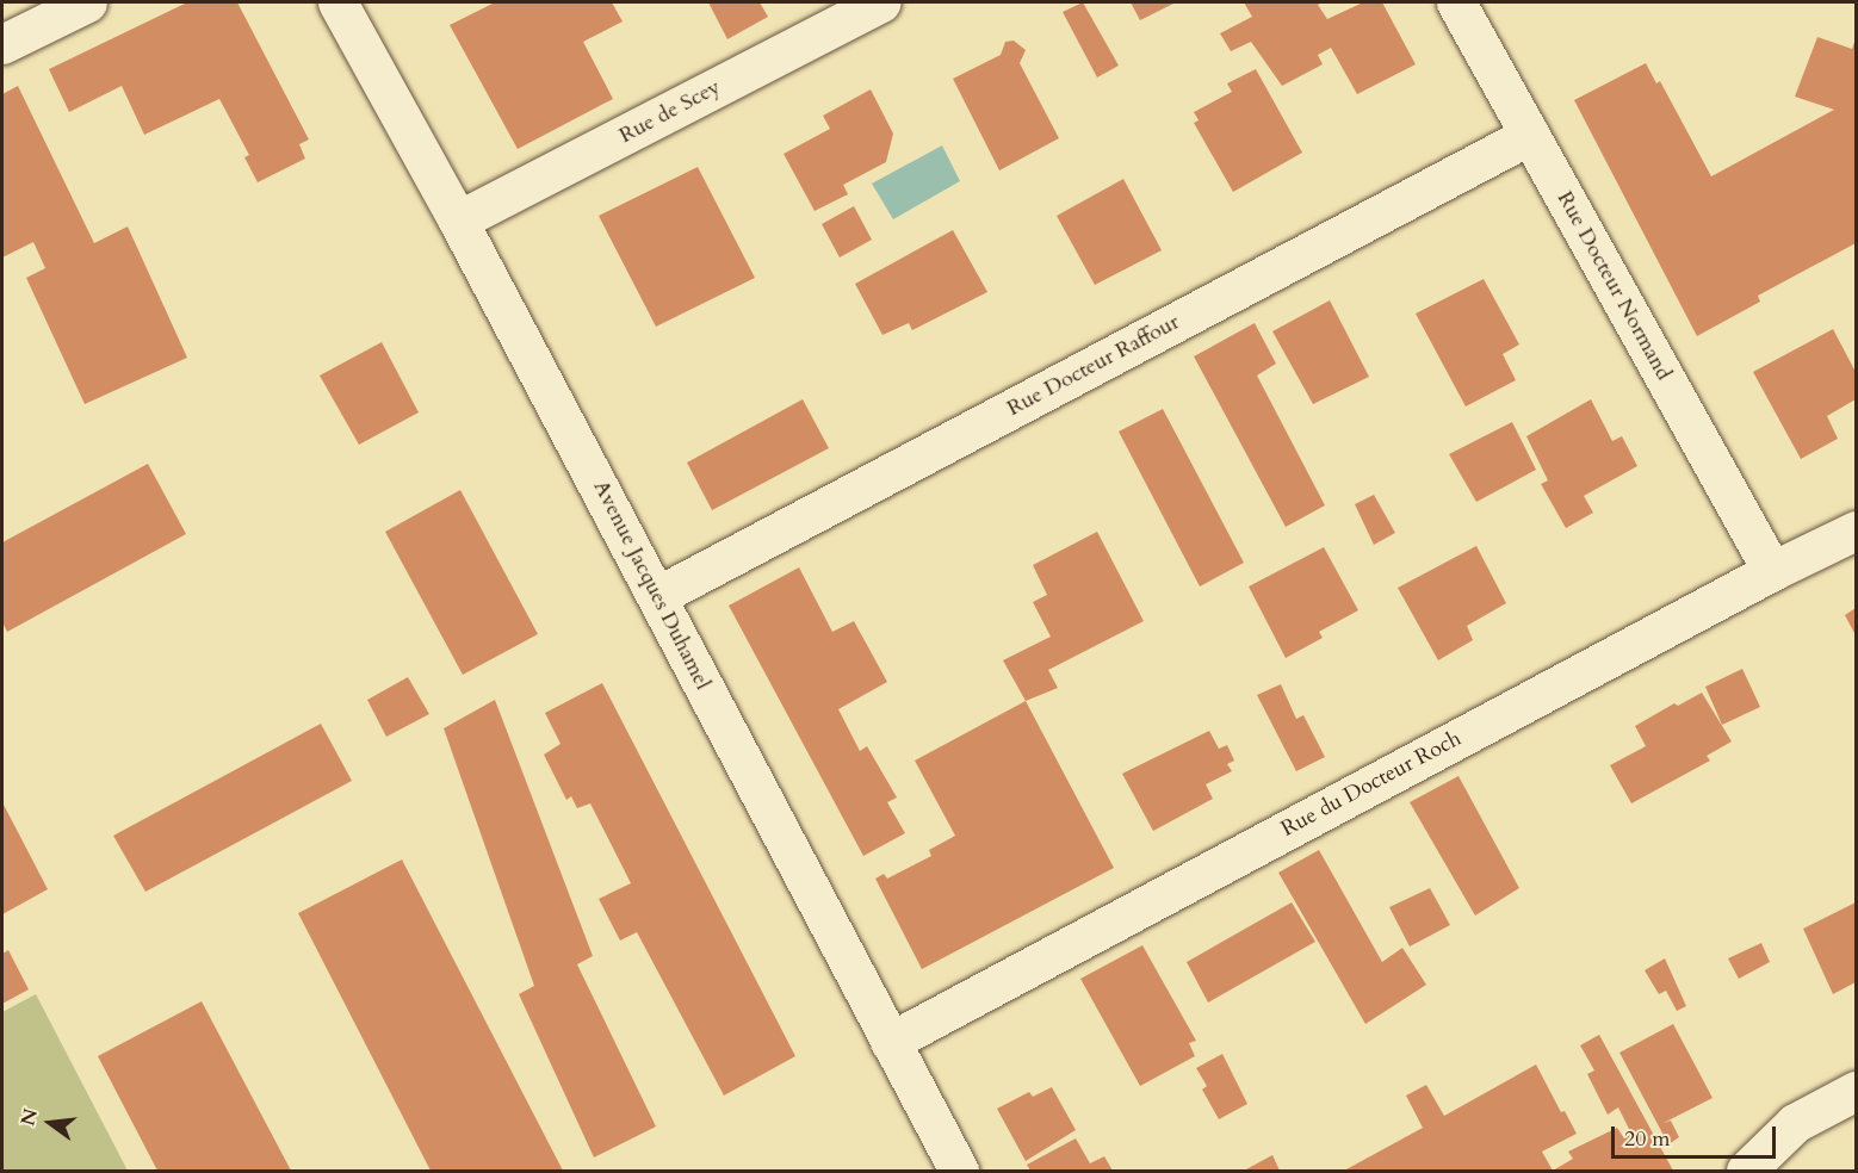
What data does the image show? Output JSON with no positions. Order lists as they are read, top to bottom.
{
  "streets": {
    "street": [
      "Rue de Scey",
      "Rue Docteur Normand",
      "Rue Docteur Raffour",
      "Avenue Jacques Duhamel",
      "Rue du Docteur Roch"
    ]
  },
  "crossings": [
    ["Rue de Scey", "Avenue Jacques Duhamel"],
    ["Rue Docteur Normand", "Rue Docteur Raffour"],
    ["Rue Docteur Normand", "Rue du Docteur Roch"],
    ["Rue Docteur Raffour", "Avenue Jacques Duhamel"],
    ["Avenue Jacques Duhamel", "Rue du Docteur Roch"]
  ],
  "scale_bar": "20 m",
  "north": "left"
}
